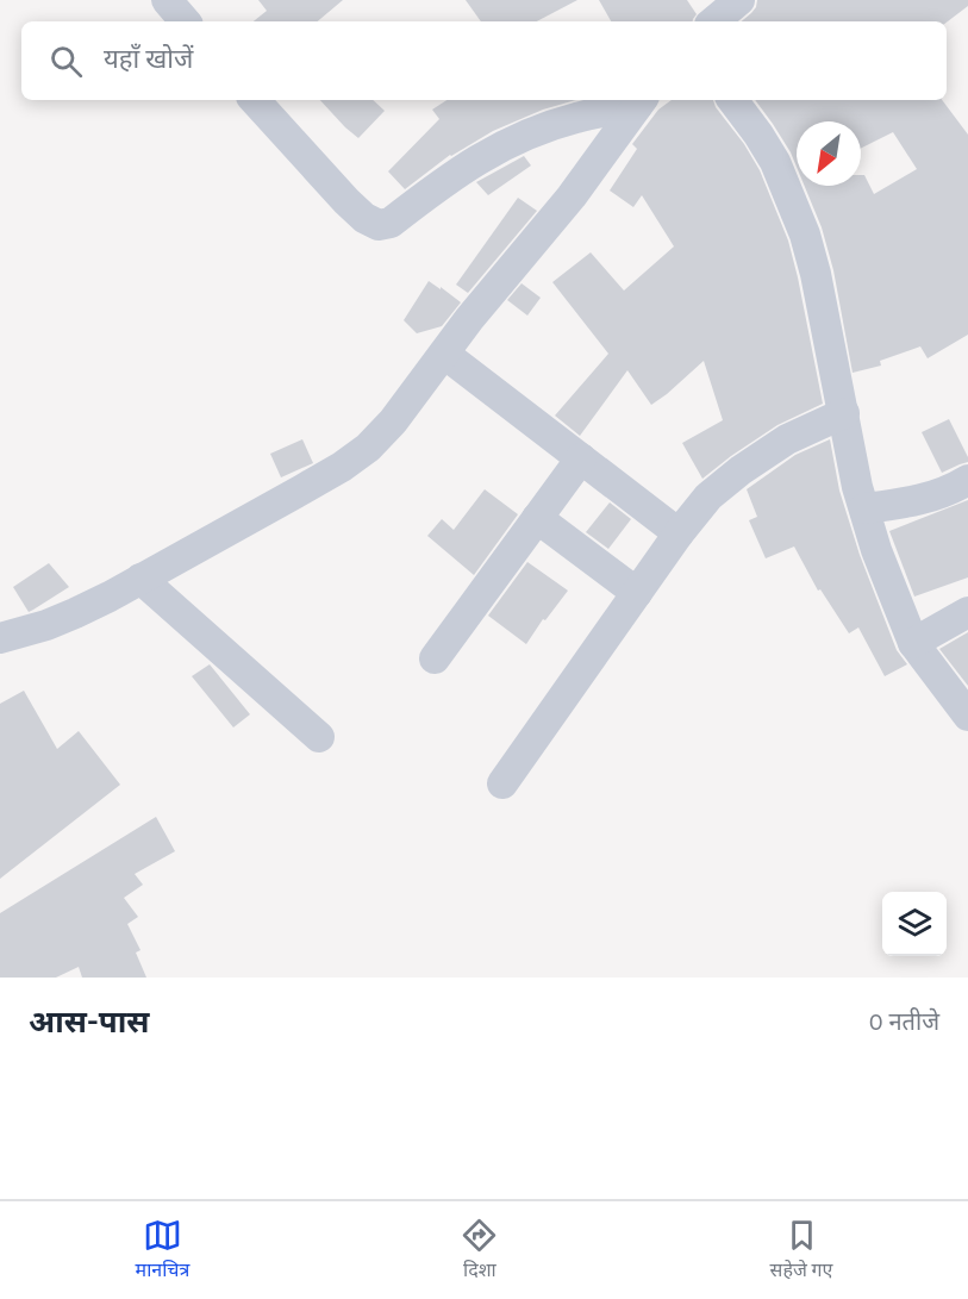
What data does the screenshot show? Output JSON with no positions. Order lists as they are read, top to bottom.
{
  "north": "bottom left",
  "page": {
    "search": "यहाँ खोजें",
    "heading": ["आस-पास", "0 नतीजे"],
    "nav": ["मानचित्र", "दिशा", "सहेजे गए"]
  }
}
